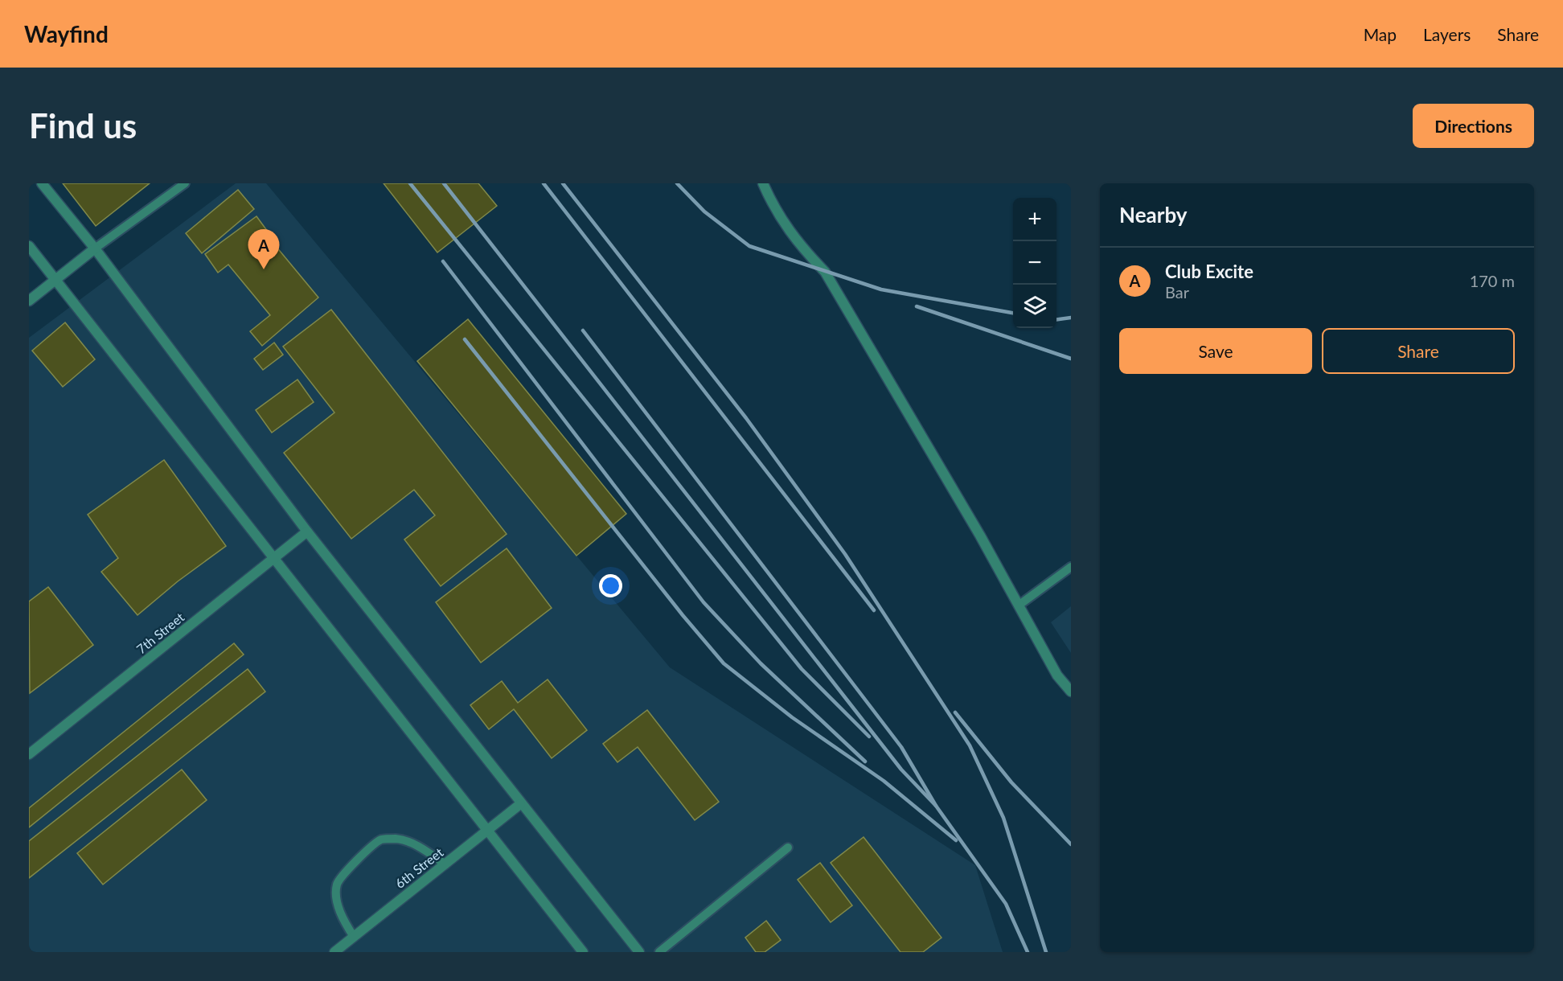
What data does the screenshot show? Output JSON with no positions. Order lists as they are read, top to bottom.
{
  "streets": {
    "street": ["7th Street", "6th Street"]
  },
  "page": {
    "header": "Wayfind",
    "nav": ["Map", "Layers", "Share"],
    "buttons": [
      "Directions",
      ["Save", "Share"]
    ],
    "title": "Find us",
    "heading": "Nearby",
    "map_buttons": ["+", "−"],
    "pins": "A",
    "list": [
      {
        "mark": "A",
        "name": "Club Excite",
        "note": "Bar",
        "value": "170 m"
      }
    ]
  }
}
